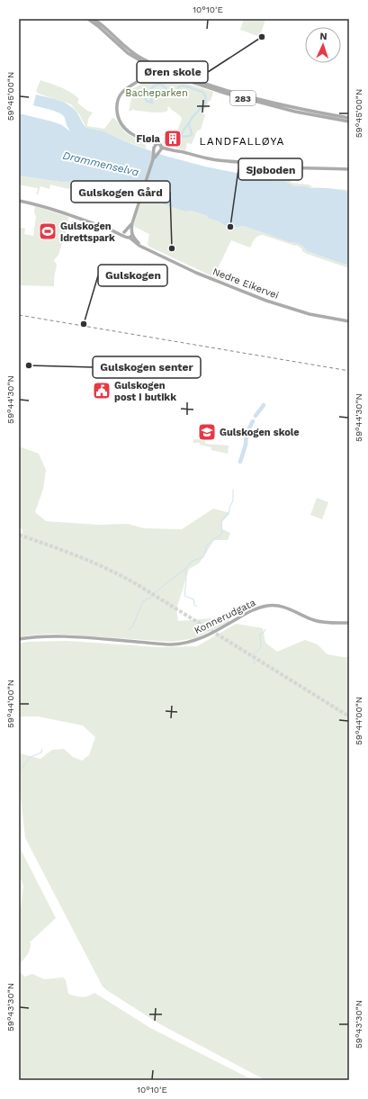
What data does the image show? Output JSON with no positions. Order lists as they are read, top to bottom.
{
  "streets": {
    "main road": ["283", "Nedre Eikervei", "Konnerudgata"]
  },
  "districts": ["LANDFALLØYA"],
  "water": ["Drammenselva"],
  "parks": ["Bacheparken"],
  "places": {
    "other": [
      "Øren skole",
      "Sjøboden",
      "Gulskogen Gård",
      "Gulskogen",
      "Gulskogen senter"
    ],
    "building": ["Fløia"],
    "sports": ["Gulskogen idrettspark"],
    "public building": ["Gulskogen post i butikk"],
    "school or university": ["Gulskogen skole"]
  },
  "north": "top",
  "coordinates": [
    "10°10'E",
    "59°45'00\"N",
    "59°44'30\"N",
    "59°44'00\"N",
    "59°43'30\"N"
  ]
}
